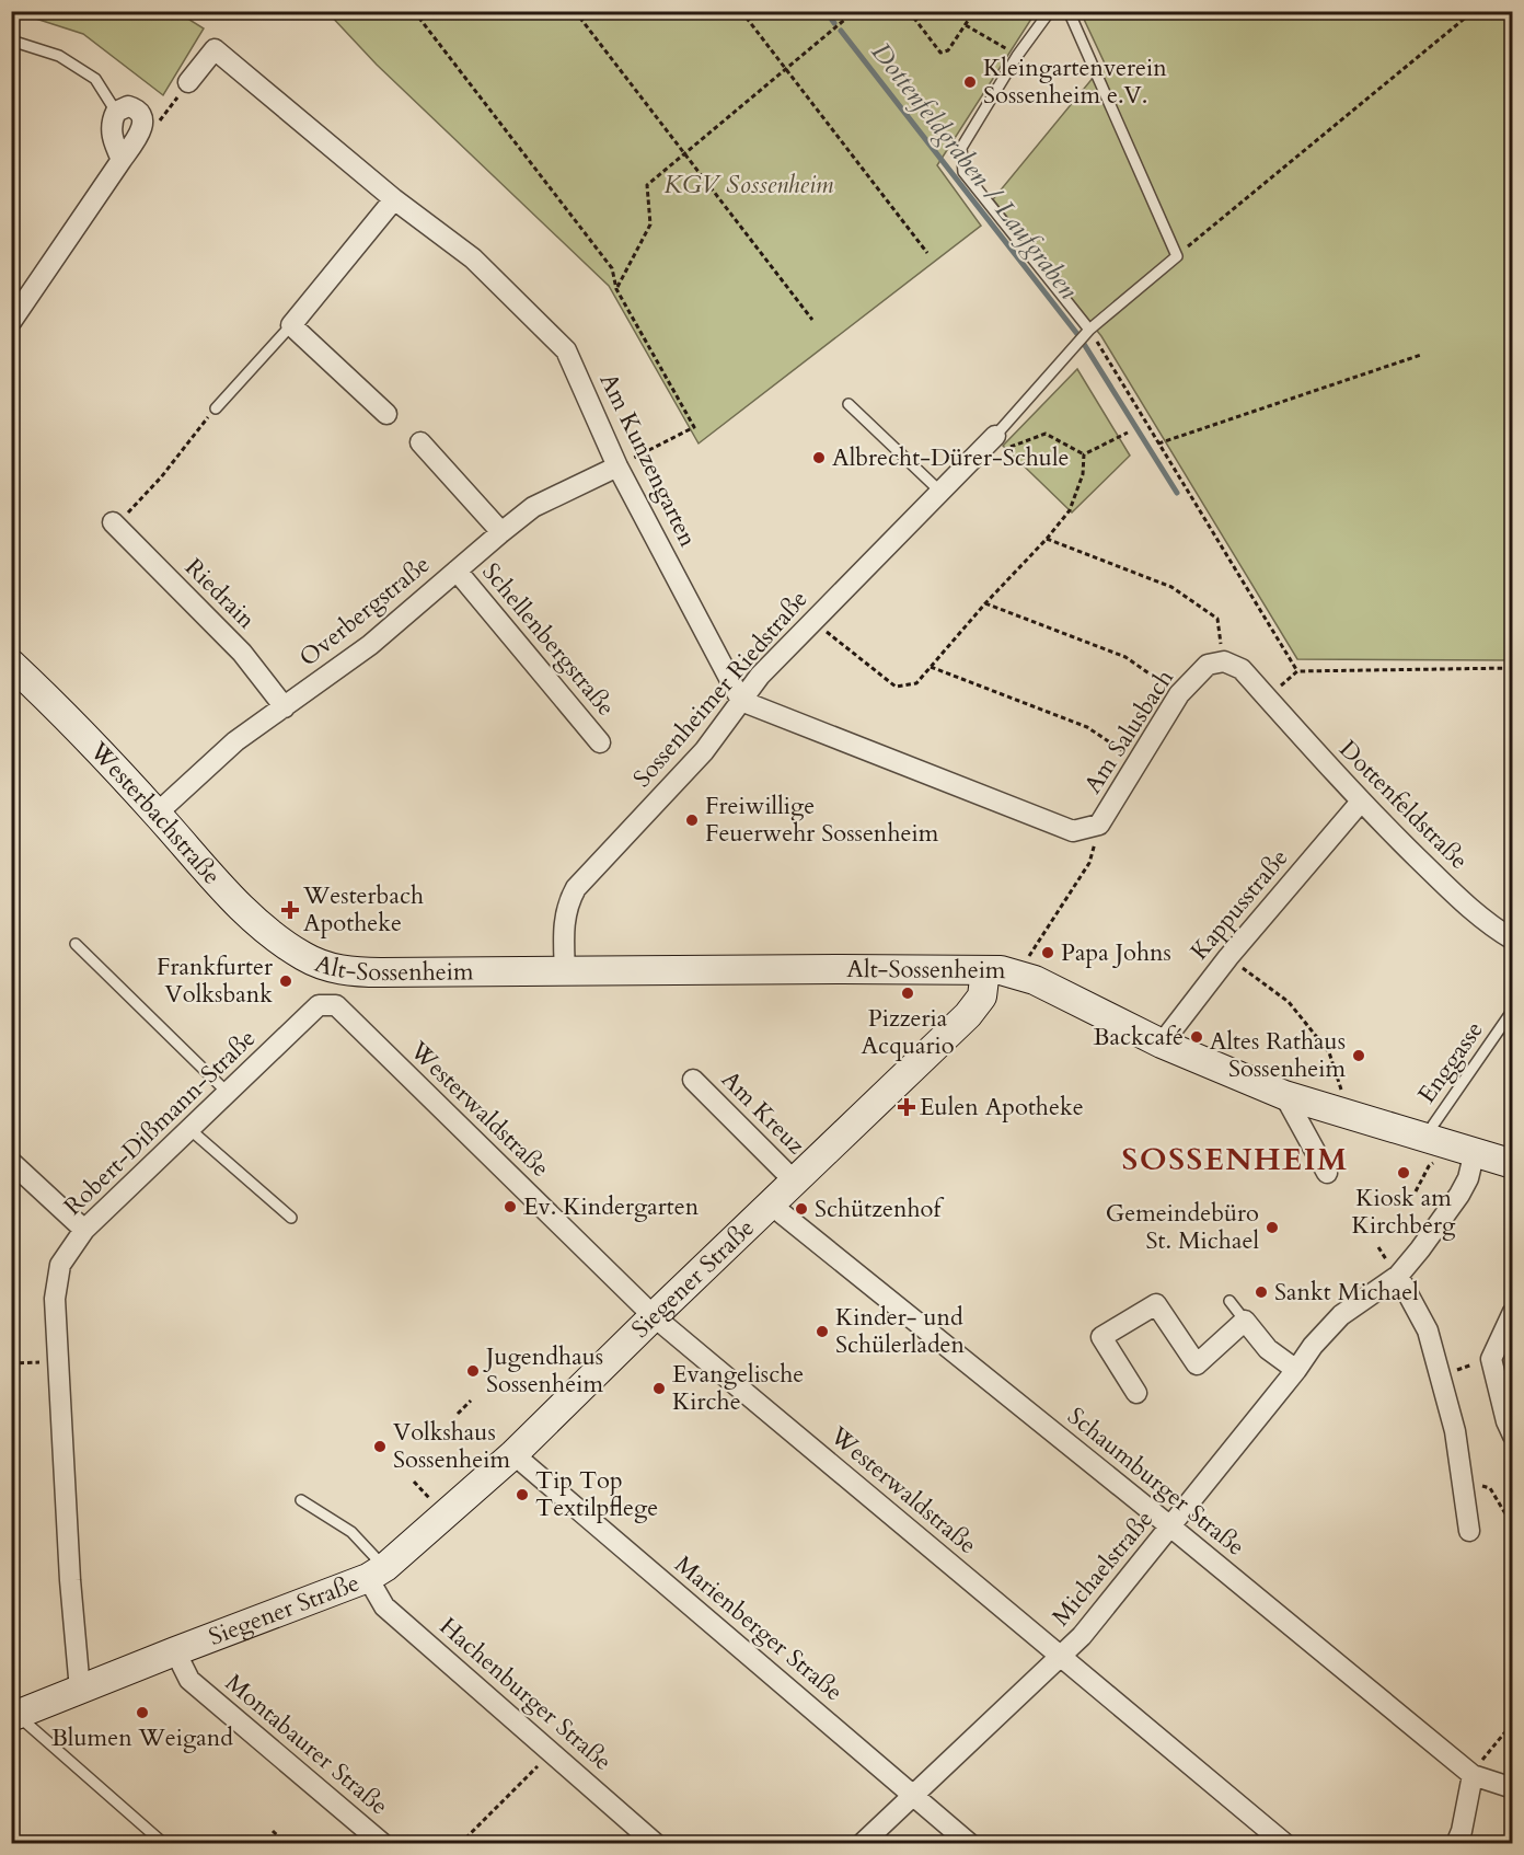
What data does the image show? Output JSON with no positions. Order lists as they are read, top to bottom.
{
  "streets": {
    "main road": ["Westerbachstraße", "Alt-Sossenheim", "Siegener Straße"],
    "street": [
      "Am Kunzengarten",
      "Riedrain",
      "Overbergstraße",
      "Schellenbergstraße",
      "Sossenheimer Riedstraße",
      "Am Salusbach",
      "Dottenfeldstraße",
      "Kappusstraße",
      "Westerwaldstraße",
      "Am Kreuz",
      "Robert-Dißmann-Straße",
      "Schaumburger Straße",
      "Michaelstraße",
      "Marienberger Straße",
      "Hachenburger Straße",
      "Montabaurer Straße"
    ],
    "lane": ["Enggasse"]
  },
  "crossings": [
    ["Am Kunzengarten", "Overbergstraße"],
    ["Am Kunzengarten", "Sossenheimer Riedstraße"],
    ["Riedrain", "Overbergstraße"],
    ["Overbergstraße", "Schellenbergstraße"],
    ["Overbergstraße", "Westerbachstraße"],
    ["Sossenheimer Riedstraße", "Alt-Sossenheim"],
    ["Am Salusbach", "Dottenfeldstraße"],
    ["Dottenfeldstraße", "Kappusstraße"],
    ["Westerbachstraße", "Alt-Sossenheim"],
    ["Kappusstraße", "Alt-Sossenheim"],
    ["Alt-Sossenheim", "Enggasse"],
    ["Alt-Sossenheim", "Siegener Straße"],
    ["Alt-Sossenheim", "Michaelstraße"],
    ["Westerwaldstraße", "Robert-Dißmann-Straße"],
    ["Westerwaldstraße", "Siegener Straße"],
    ["Westerwaldstraße", "Michaelstraße"],
    ["Am Kreuz", "Siegener Straße"],
    ["Robert-Dißmann-Straße", "Siegener Straße"],
    ["Siegener Straße", "Schaumburger Straße"],
    ["Siegener Straße", "Marienberger Straße"],
    ["Siegener Straße", "Hachenburger Straße"],
    ["Siegener Straße", "Montabaurer Straße"],
    ["Schaumburger Straße", "Michaelstraße"],
    ["Michaelstraße", "Marienberger Straße"]
  ],
  "districts": ["SOSSENHEIM"],
  "water": ["Dottenfeldgraben / Laufgraben"],
  "parks": ["KGV Sossenheim"],
  "places": {
    "other": [
      "Kleingartenverein Sossenheim e.V.",
      "Albrecht-Dürer-Schule",
      "Freiwillige Feuerwehr Sossenheim",
      "Papa Johns",
      "Frankfurter Volksbank",
      "Pizzeria Acquario",
      "Backcafé",
      "Altes Rathaus Sossenheim",
      "Kiosk am Kirchberg",
      "Ev. Kindergarten",
      "Schützenhof",
      "Gemeindebüro St. Michael",
      "Sankt Michael",
      "Kinder- und Schülerladen",
      "Jugendhaus Sossenheim",
      "Evangelische Kirche",
      "Volkshaus Sossenheim",
      "Tip Top Textilpflege",
      "Blumen Weigand"
    ],
    "health": ["Westerbach Apotheke", "Eulen Apotheke"]
  }
}
